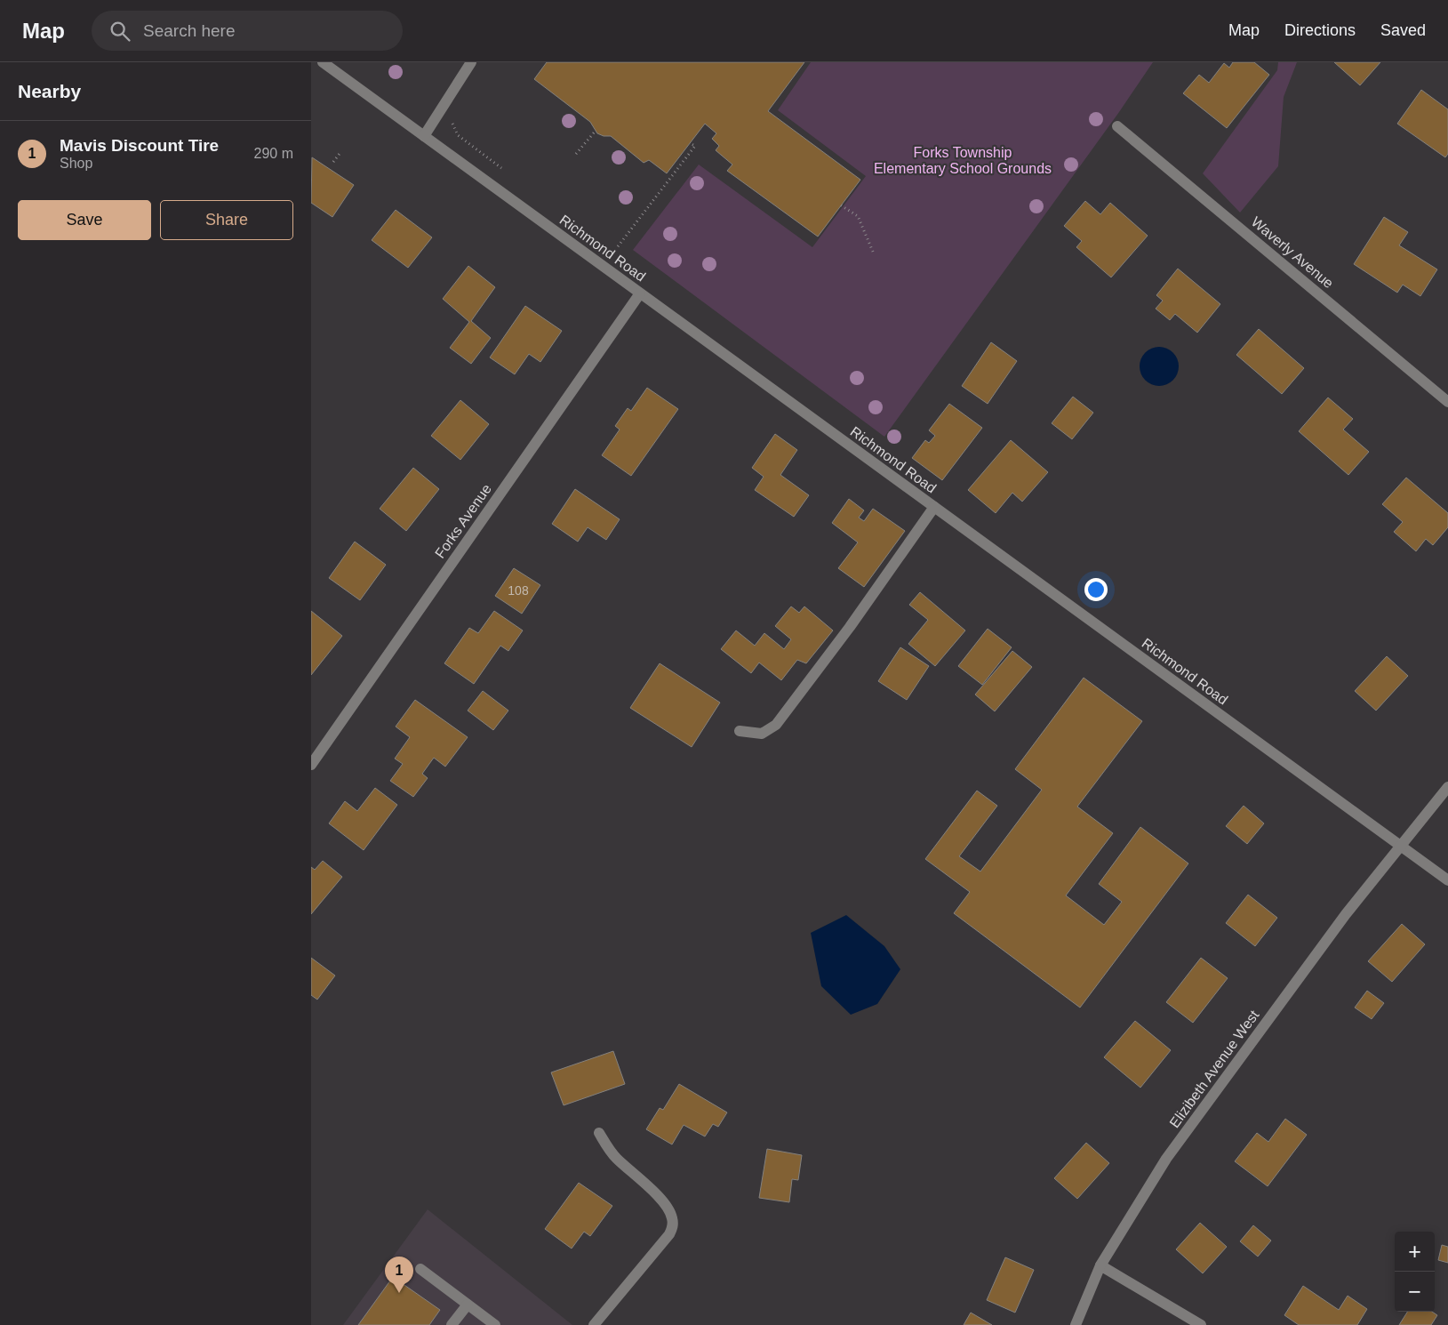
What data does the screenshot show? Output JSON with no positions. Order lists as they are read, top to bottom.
{
  "streets": {
    "street": [
      "Richmond Road",
      "Waverly Avenue",
      "Forks Avenue",
      "Elizibeth Avenue West"
    ]
  },
  "crossings": [
    ["Richmond Road", "Forks Avenue"],
    ["Richmond Road", "Elizibeth Avenue West"]
  ],
  "parks": ["Forks Township Elementary School Grounds"],
  "house_numbers": ["108"],
  "page": {
    "header": "Map",
    "search": "Search here",
    "nav": ["Map", "Directions", "Saved"],
    "heading": "Nearby",
    "list": [
      {
        "mark": "1",
        "name": "Mavis Discount Tire",
        "note": "Shop",
        "value": "290 m"
      }
    ],
    "buttons": ["Save", "Share"],
    "map_buttons": ["+", "−"],
    "pins": "1"
  }
}
